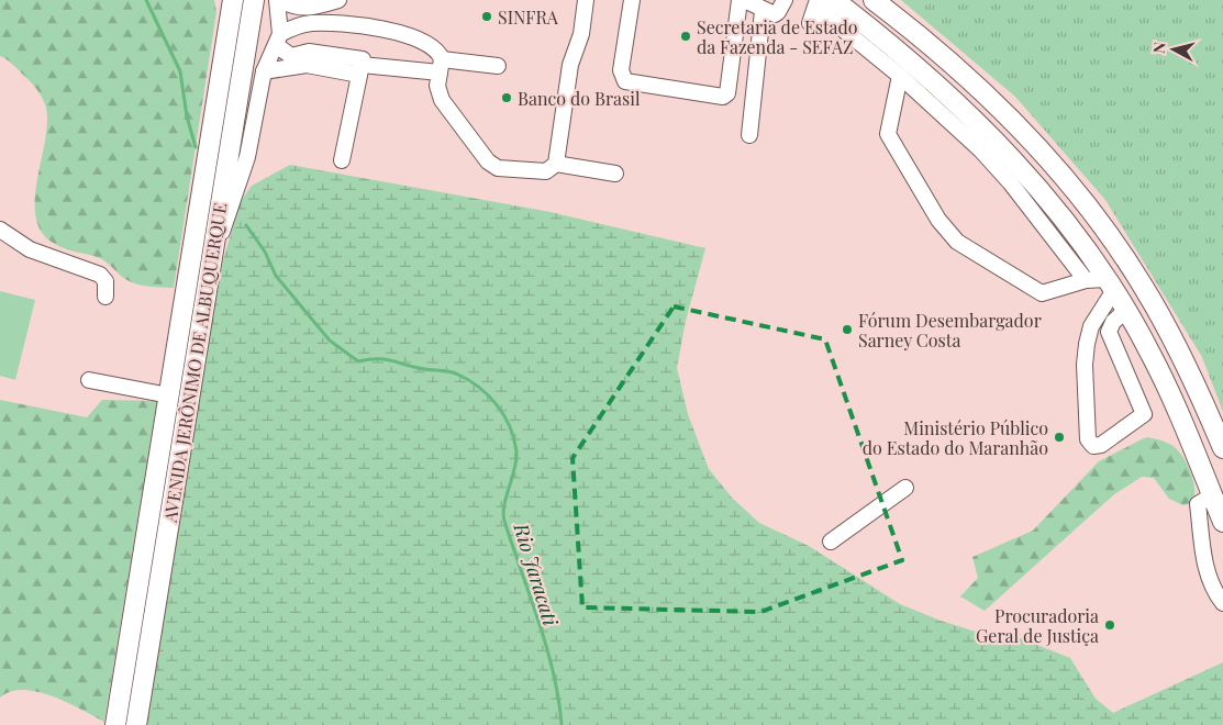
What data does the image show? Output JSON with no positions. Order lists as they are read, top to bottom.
{
  "streets": {
    "main road": ["AVENIDA JERÔNIMO DE ALBUQUERQUE"]
  },
  "water": ["Rio Jaracati"],
  "places": [
    "SINFRA",
    "Secretaria de Estado da Fazenda - SEFAZ",
    "Banco do Brasil",
    "Fórum Desembargador Sarney Costa",
    "Ministério Público do Estado do Maranhão",
    "Procuradoria Geral de Justiça"
  ],
  "north": "left"
}
